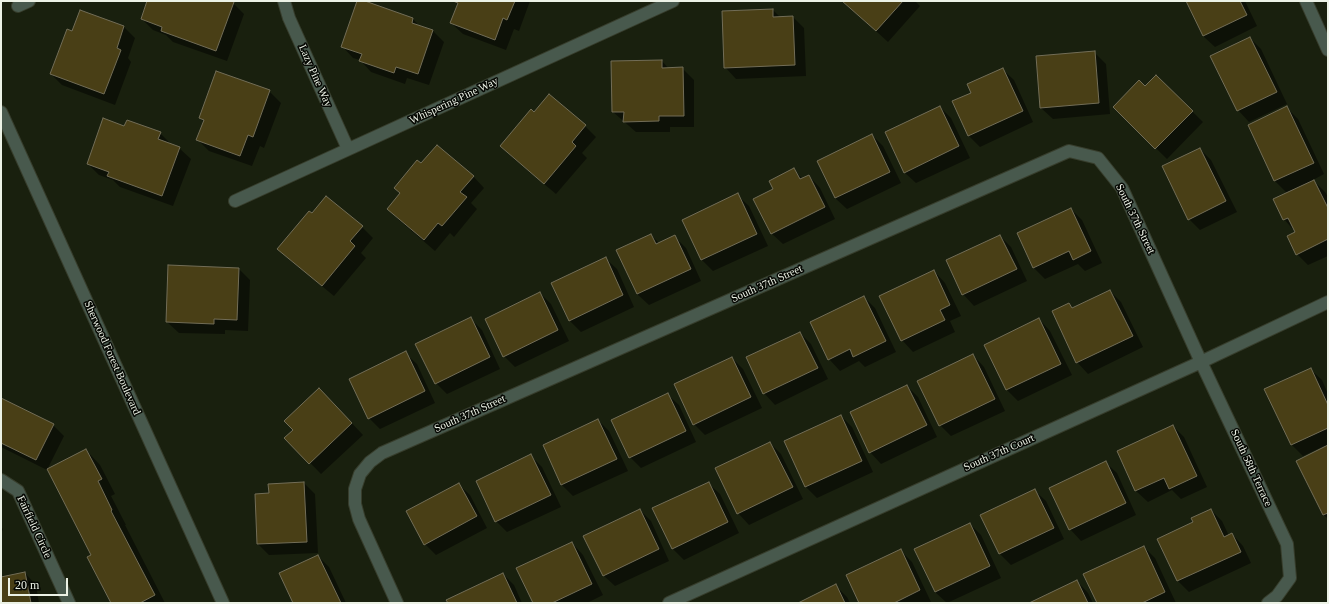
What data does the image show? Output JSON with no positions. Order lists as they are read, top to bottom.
{
  "streets": {
    "street": [
      "Lazy Pine Way",
      "Whispering Pine Way",
      "South 37th Street",
      "Sherwood Forest Boulevard",
      "South 37th Court",
      "South 58th Terrace",
      "Fairfield Circle"
    ]
  },
  "crossings": [
    ["Lazy Pine Way", "Whispering Pine Way"],
    ["South 37th Street", "South 37th Court"],
    ["South 37th Street", "South 58th Terrace"],
    ["South 37th Court", "South 58th Terrace"]
  ],
  "scale_bar": "20 m"
}
